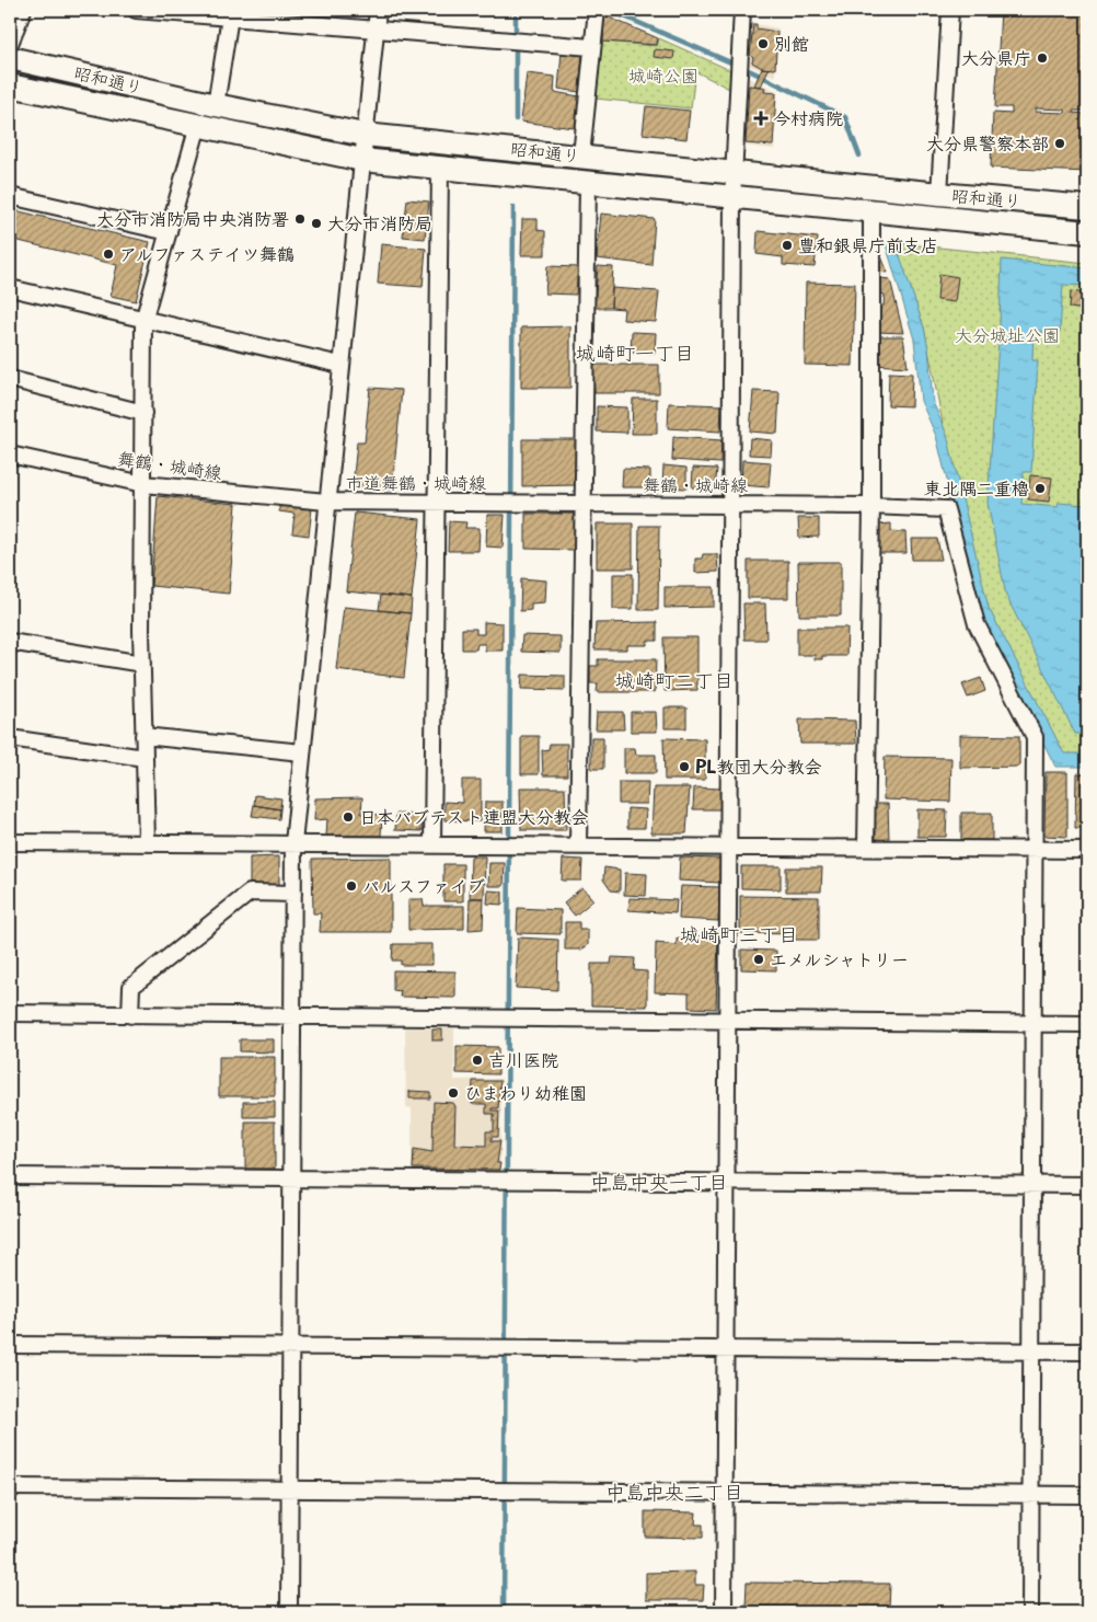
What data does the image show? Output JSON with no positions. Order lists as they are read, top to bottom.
{
  "streets": {
    "highway": ["昭和通り"],
    "street": ["舞鶴・城崎線", "市道舞鶴・城崎線"]
  },
  "crossings": [
    ["舞鶴・城崎線", "市道舞鶴・城崎線"]
  ],
  "districts": [
    "城崎町一丁目",
    "城崎町二丁目",
    "城崎町三丁目",
    "中島中央一丁目",
    "中島中央二丁目"
  ],
  "parks": ["城崎公園", "大分城址公園"],
  "places": {
    "other": [
      "別館",
      "大分県庁",
      "大分県警察本部",
      "大分市消防局中央消防署",
      "大分市消防局",
      "豊和銀県庁前支店",
      "アルファステイツ舞鶴",
      "東北隅二重櫓",
      "PL教団大分教会",
      "日本バブテスト連盟大分教会",
      "パルスファイブ",
      "エメルシャトリー",
      "吉川医院",
      "ひまわり幼稚園"
    ],
    "health": ["今村病院"]
  }
}
